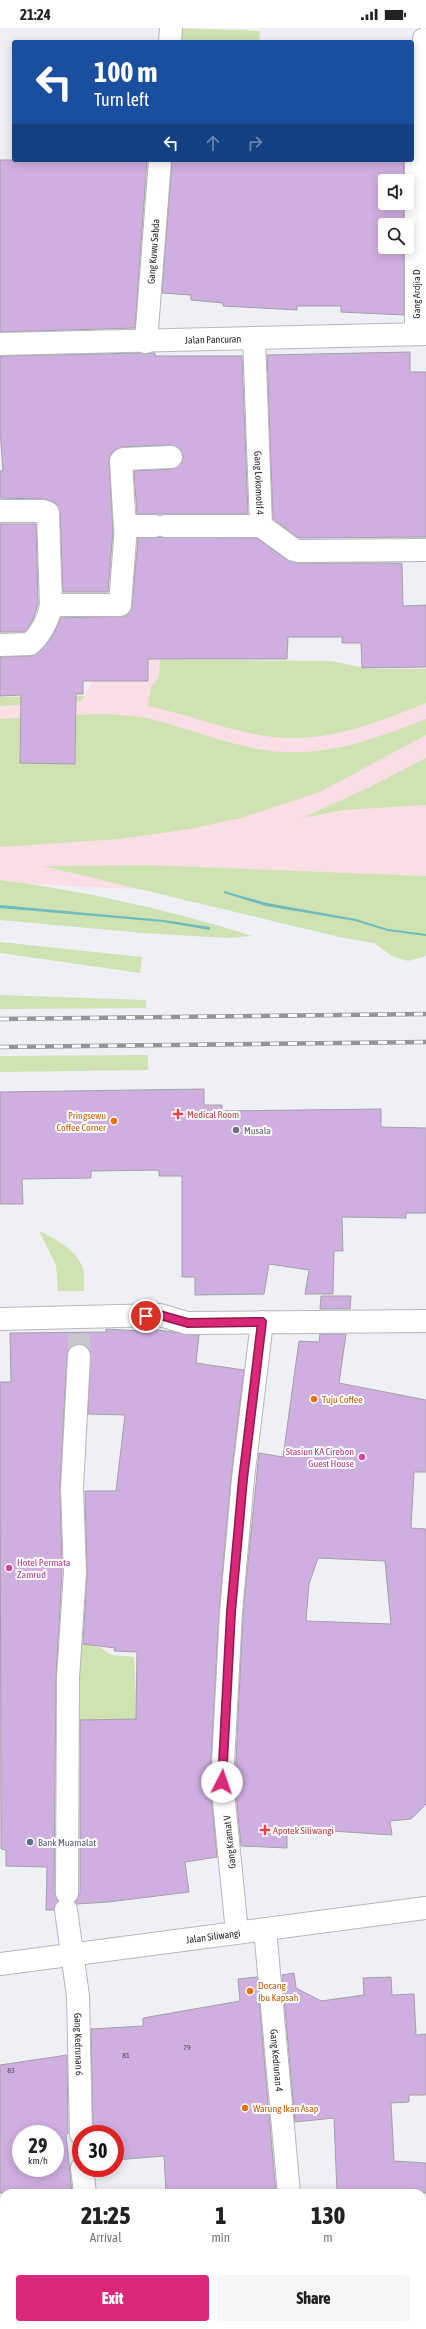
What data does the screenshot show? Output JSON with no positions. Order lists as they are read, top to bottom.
{
  "streets": {
    "street": [
      "Gang Kuwu Sabda",
      "Gang Ardjia D",
      "Jalan Pancuran",
      "Gang Lokomotif 4",
      "Gang Kramat V",
      "Jalan Siliwangi",
      "Gang Kedrunan 6",
      "Gang Kedrunan 4"
    ]
  },
  "crossings": [
    ["Gang Kuwu Sabda", "Jalan Pancuran"],
    ["Gang Ardjia D", "Jalan Pancuran"],
    ["Jalan Pancuran", "Gang Lokomotif 4"],
    ["Gang Kramat V", "Jalan Siliwangi"],
    ["Jalan Siliwangi", "Gang Kedrunan 6"],
    ["Jalan Siliwangi", "Gang Kedrunan 4"]
  ],
  "places": {
    "health": ["Medical Room", "Apotek Siliwangi"],
    "other": [
      "Pringsewu Coffee Corner",
      "Musala",
      "Tuju Coffee",
      "Stasiun KA Cirebon Guest House",
      "Hotel Permata Zamrud",
      "Bank Muamalat",
      "Docang Ibu Kapsah",
      "Warung Ikan Asap"
    ]
  },
  "house_numbers": ["79", "81", "83"],
  "page": {
    "status": "21:24",
    "turn": ["100 m", "Turn left"],
    "speed": "29 km/h",
    "limit": "30",
    "eta": [
      "21:25",
      "Arrival",
      "1",
      "min",
      "130",
      "m"
    ],
    "buttons": ["Exit", "Share"]
  }
}
